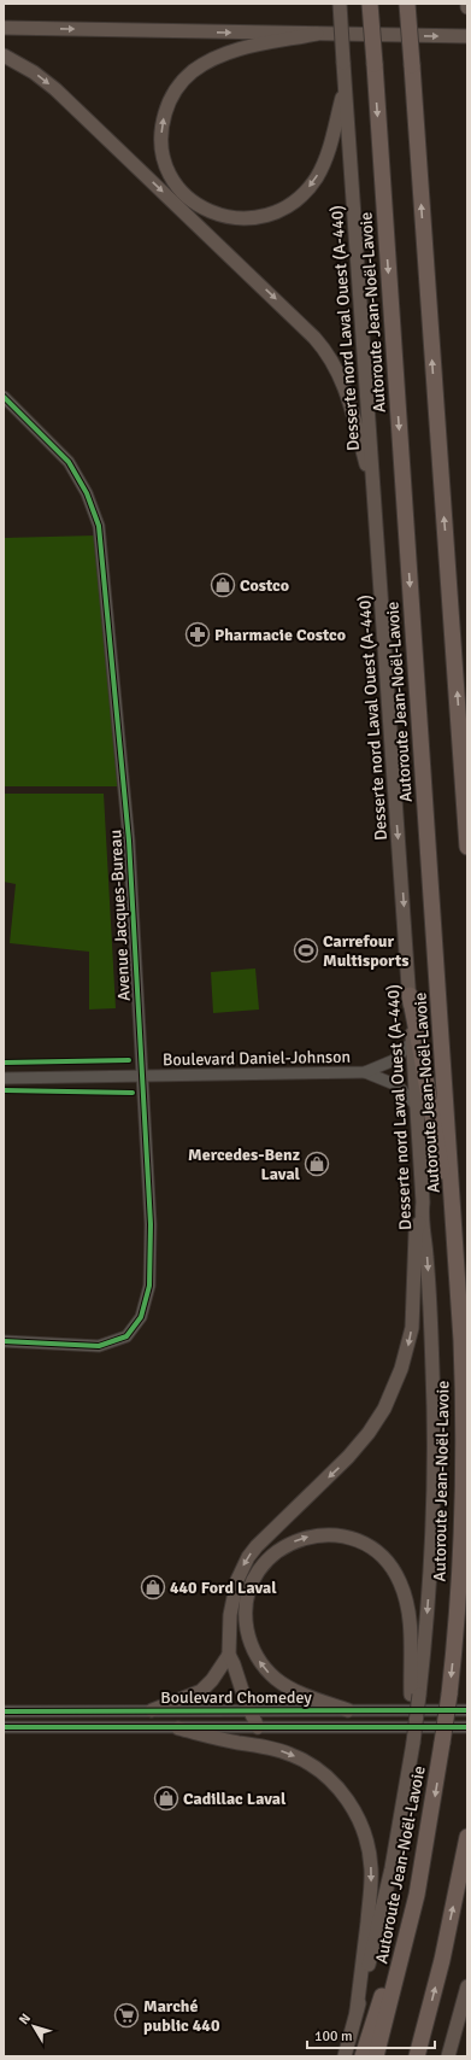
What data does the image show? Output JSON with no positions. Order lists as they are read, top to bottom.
{
  "streets": {
    "highway": ["Autoroute Jean-Noël-Lavoie"],
    "main road": ["Desserte nord Laval Ouest (A-440)"],
    "street": ["Avenue Jacques-Bureau", "Boulevard Daniel-Johnson", "Boulevard Chomedey"]
  },
  "crossings": [
    ["Desserte nord Laval Ouest (A-440)", "Boulevard Daniel-Johnson"],
    ["Avenue Jacques-Bureau", "Boulevard Daniel-Johnson"]
  ],
  "one_way": ["Desserte nord Laval Ouest (A-440)"],
  "places": {
    "shop": [
      "Costco",
      "Mercedes-Benz Laval",
      "440 Ford Laval",
      "Cadillac Laval"
    ],
    "pharmacy": ["Pharmacie Costco"],
    "sports": ["Carrefour Multisports"],
    "supermarket": ["Marché public 440"]
  },
  "scale_bar": "100 m",
  "north": "top left"
}
